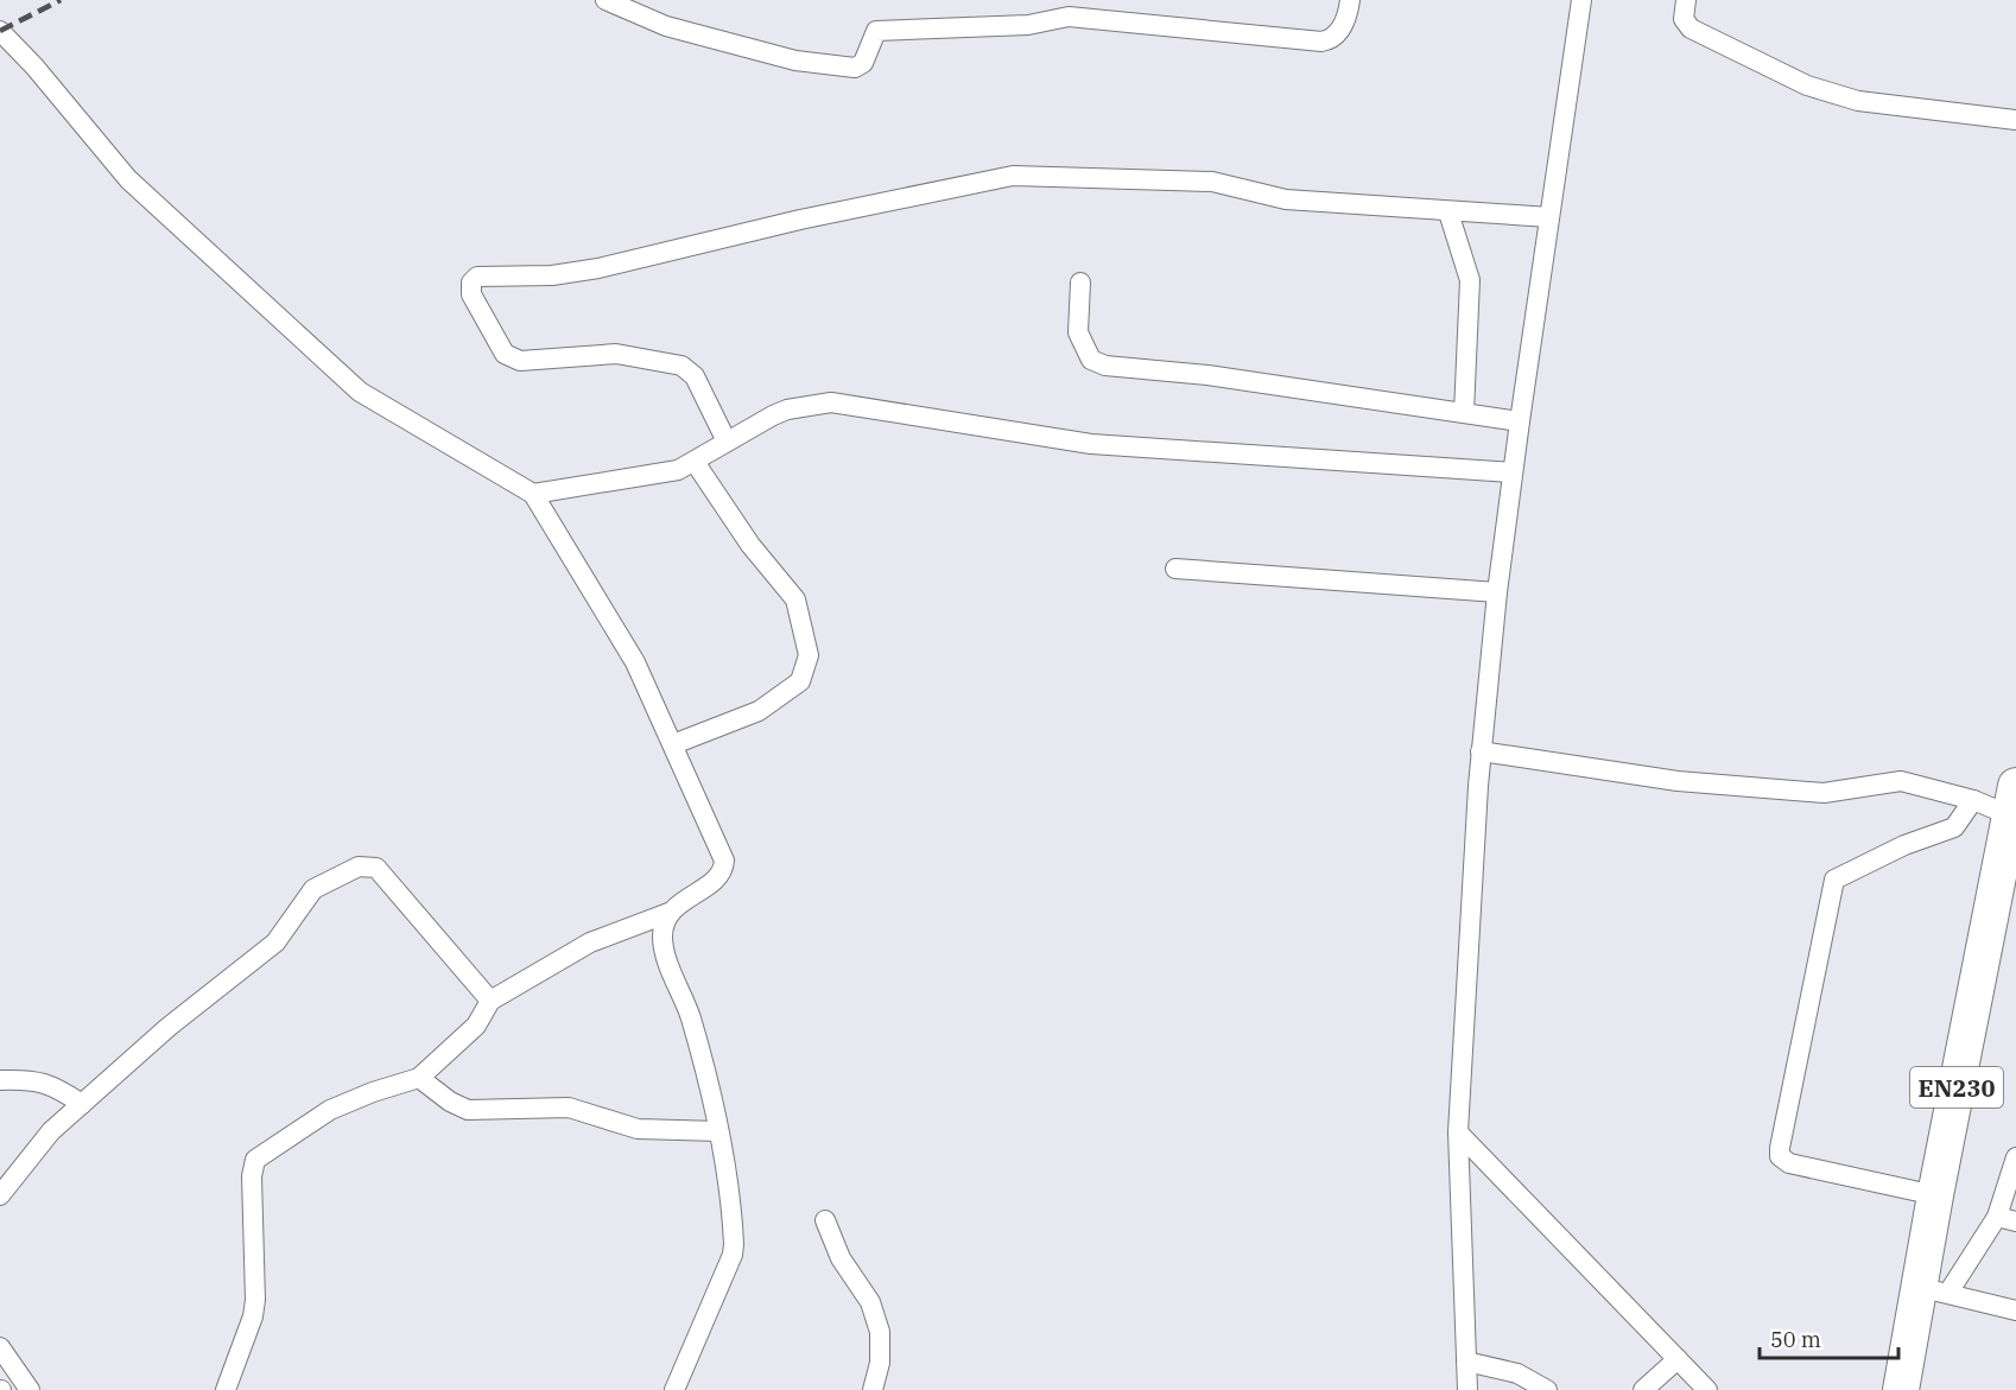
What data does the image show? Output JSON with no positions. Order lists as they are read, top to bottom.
{
  "streets": {
    "highway": ["EN230"]
  },
  "scale_bar": "50 m"
}
